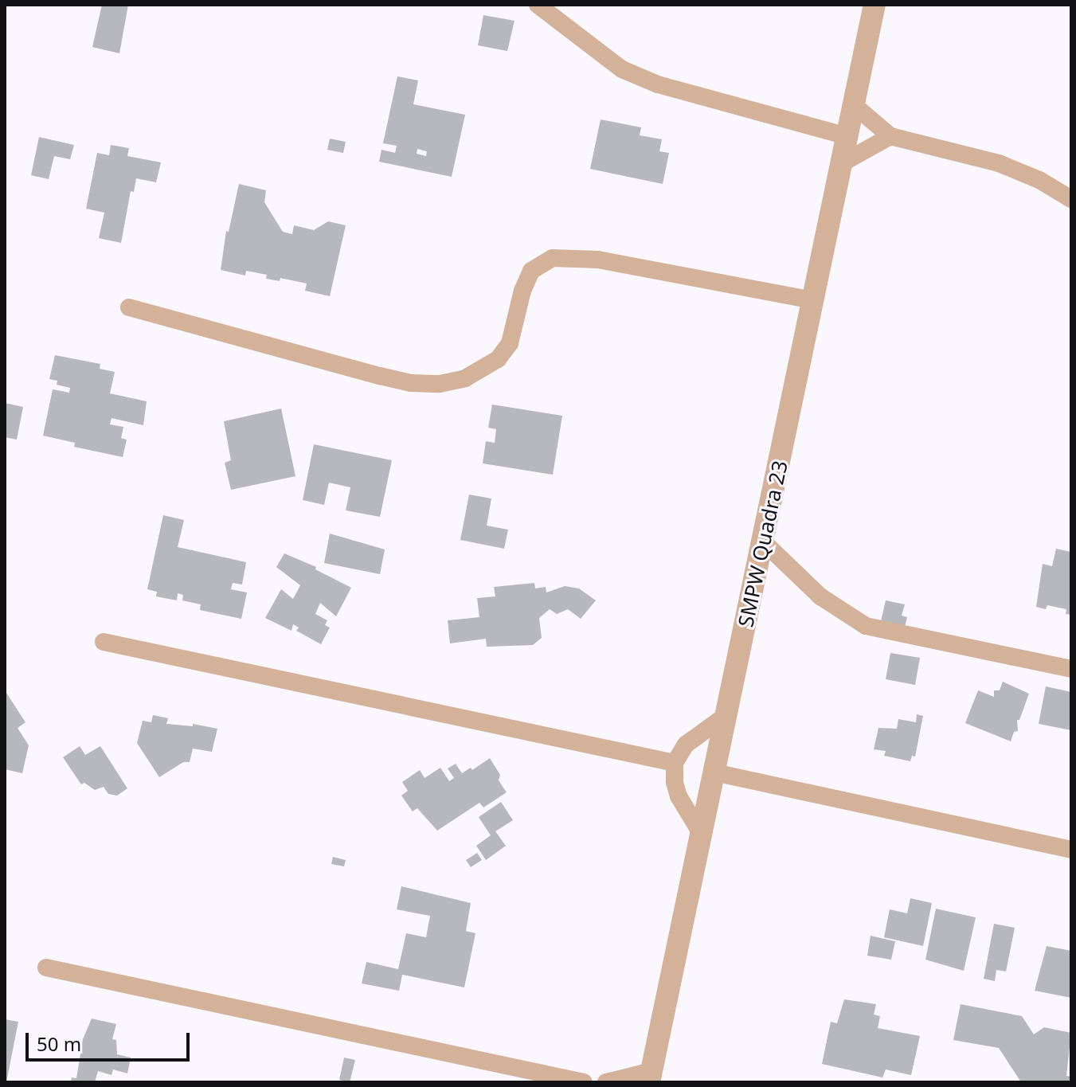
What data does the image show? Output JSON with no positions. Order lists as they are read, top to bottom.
{
  "streets": {
    "street": ["SMPW Quadra 23"]
  },
  "scale_bar": "50 m"
}
